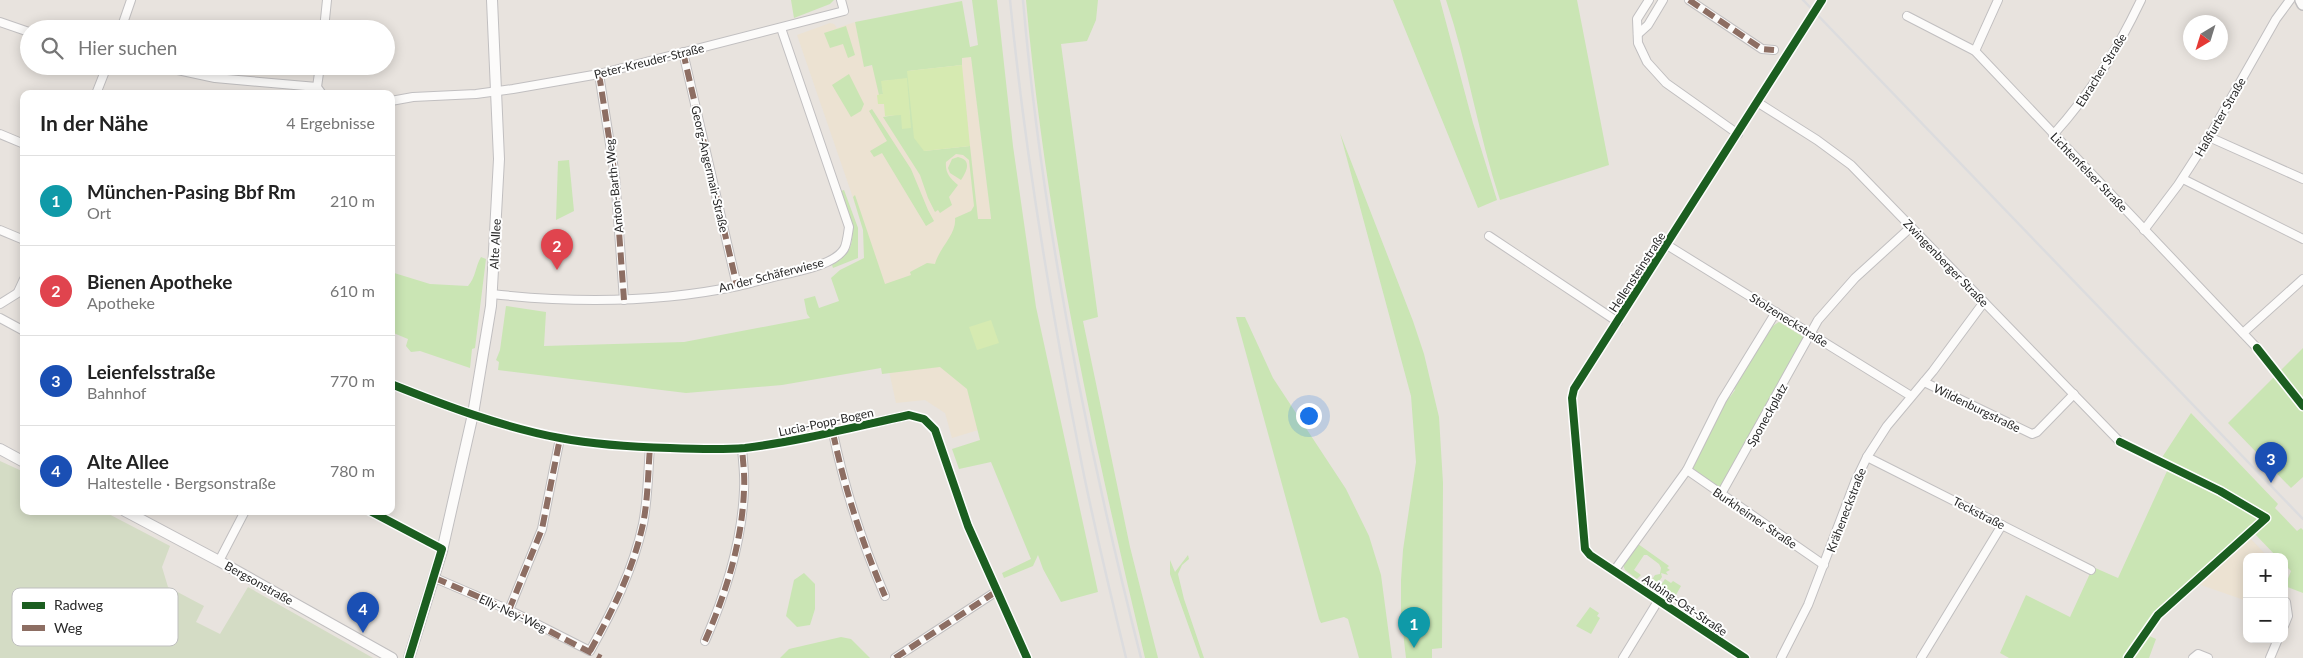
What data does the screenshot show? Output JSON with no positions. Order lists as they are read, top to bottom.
{
  "streets": {
    "street": [
      "Peter-Kreuder-Straße",
      "Ebracher Straße",
      "Haßfurter Straße",
      "Georg-Angermair-Straße",
      "Lichtenfelser Straße",
      "Anton-Barth-Weg",
      "Alte Allee",
      "Zwingenberger Straße",
      "Hellensteinstraße",
      "An der Schäferwiese",
      "Stolzeneckstraße",
      "Wildenburgstraße",
      "Sponeckplatz",
      "Lucia-Popp-Bogen",
      "Kräheneckstraße",
      "Teckstraße",
      "Burkheimer Straße",
      "Bergsonstraße",
      "Aubing-Ost-Straße",
      "Elly-Ney-Weg"
    ]
  },
  "crossings": [
    ["Peter-Kreuder-Straße", "Georg-Angermair-Straße"],
    ["Peter-Kreuder-Straße", "Anton-Barth-Weg"],
    ["Peter-Kreuder-Straße", "Alte Allee"],
    ["Peter-Kreuder-Straße", "An der Schäferwiese"],
    ["Ebracher Straße", "Lichtenfelser Straße"],
    ["Haßfurter Straße", "Lichtenfelser Straße"],
    ["Georg-Angermair-Straße", "An der Schäferwiese"],
    ["Anton-Barth-Weg", "An der Schäferwiese"],
    ["Alte Allee", "An der Schäferwiese"],
    ["Alte Allee", "Lucia-Popp-Bogen"],
    ["Alte Allee", "Elly-Ney-Weg"],
    ["Zwingenberger Straße", "Hellensteinstraße"],
    ["Zwingenberger Straße", "Wildenburgstraße"],
    ["Zwingenberger Straße", "Sponeckplatz"],
    ["Zwingenberger Straße", "Kräheneckstraße"],
    ["Hellensteinstraße", "Stolzeneckstraße"],
    ["Hellensteinstraße", "Aubing-Ost-Straße"],
    ["Stolzeneckstraße", "Sponeckplatz"],
    ["Stolzeneckstraße", "Kräheneckstraße"],
    ["Wildenburgstraße", "Kräheneckstraße"],
    ["Sponeckplatz", "Burkheimer Straße"],
    ["Lucia-Popp-Bogen", "Elly-Ney-Weg"],
    ["Kräheneckstraße", "Teckstraße"],
    ["Kräheneckstraße", "Burkheimer Straße"]
  ],
  "legend": ["Radweg", "Weg"],
  "north": "bottom left",
  "page": {
    "search": "Hier suchen",
    "heading": ["In der Nähe", "4 Ergebnisse"],
    "list": [
      {
        "mark": "1",
        "name": "München-Pasing Bbf Rm",
        "note": "Ort",
        "value": "210 m"
      },
      {
        "mark": "2",
        "name": "Bienen Apotheke",
        "note": "Apotheke",
        "value": "610 m"
      },
      {
        "mark": "3",
        "name": "Leienfelsstraße",
        "note": "Bahnhof",
        "value": "770 m"
      },
      {
        "mark": "4",
        "name": "Alte Allee",
        "note": "Haltestelle · Bergsonstraße",
        "value": "780 m"
      }
    ],
    "pins": [
      "2",
      "3",
      "4",
      "1"
    ],
    "map_buttons": ["+", "−"]
  }
}
